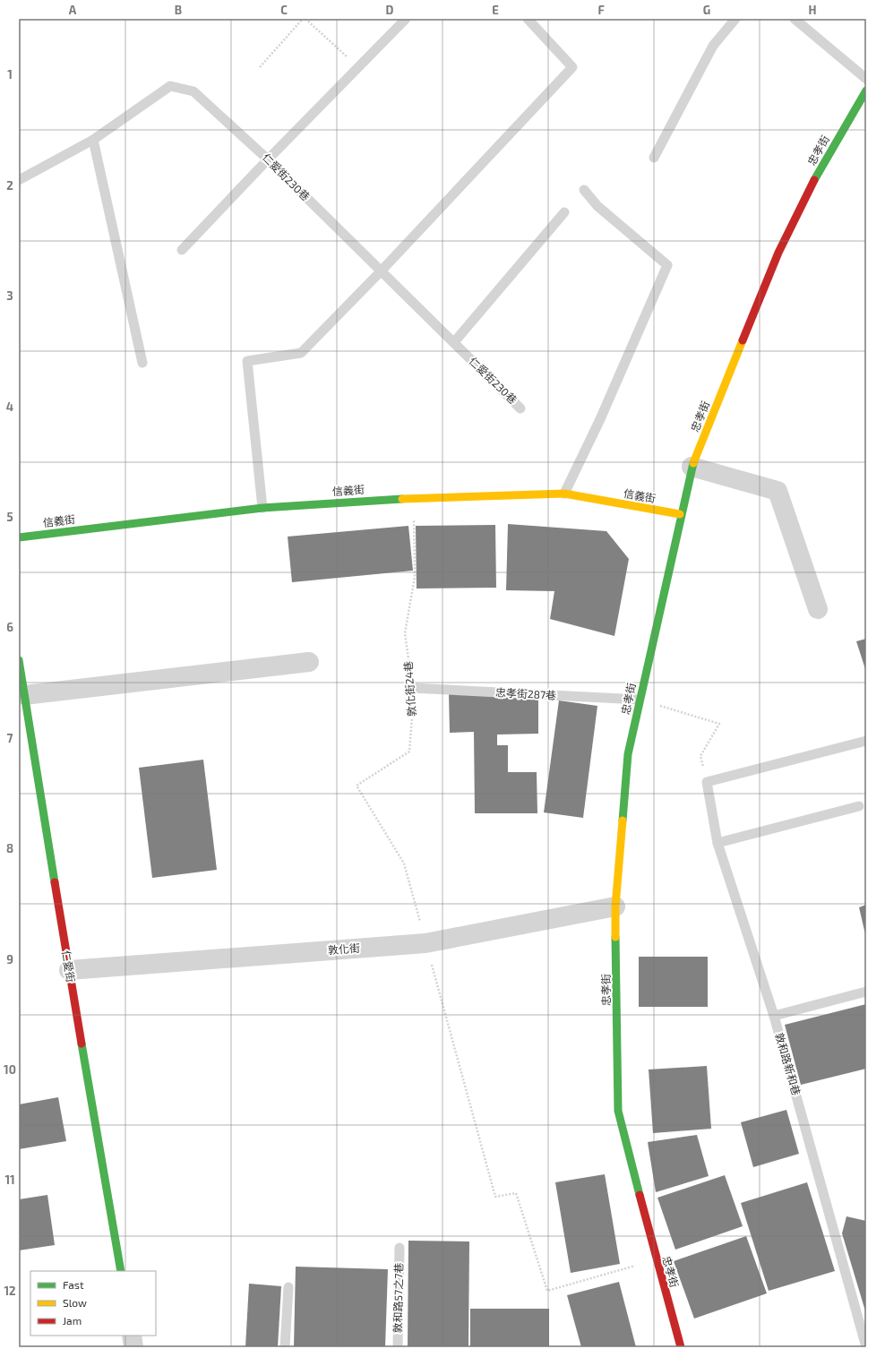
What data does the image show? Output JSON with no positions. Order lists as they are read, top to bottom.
{
  "streets": {
    "street": [
      "忠孝街",
      "信義街",
      "敦化街",
      "仁愛街"
    ],
    "lane": [
      "仁愛街230巷",
      "忠孝街287巷",
      "敦和路新和巷",
      "敦和路57之7巷"
    ],
    "path": ["敦化街24巷"]
  },
  "crossings": [
    ["忠孝街", "信義街"],
    ["忠孝街", "敦化街24巷"],
    ["忠孝街", "忠孝街287巷"],
    ["忠孝街", "敦化街"],
    ["信義街", "敦化街24巷"],
    ["敦化街24巷", "忠孝街287巷"],
    ["敦化街24巷", "敦化街"],
    ["敦化街", "仁愛街"]
  ],
  "legend": ["Fast", "Slow", "Jam"],
  "grid": {
    "columns": [
      "A",
      "B",
      "C",
      "D",
      "E",
      "F",
      "G",
      "H"
    ],
    "rows": [
      "1",
      "2",
      "3",
      "4",
      "5",
      "6",
      "7",
      "8",
      "9",
      "10",
      "11",
      "12"
    ]
  }
}
